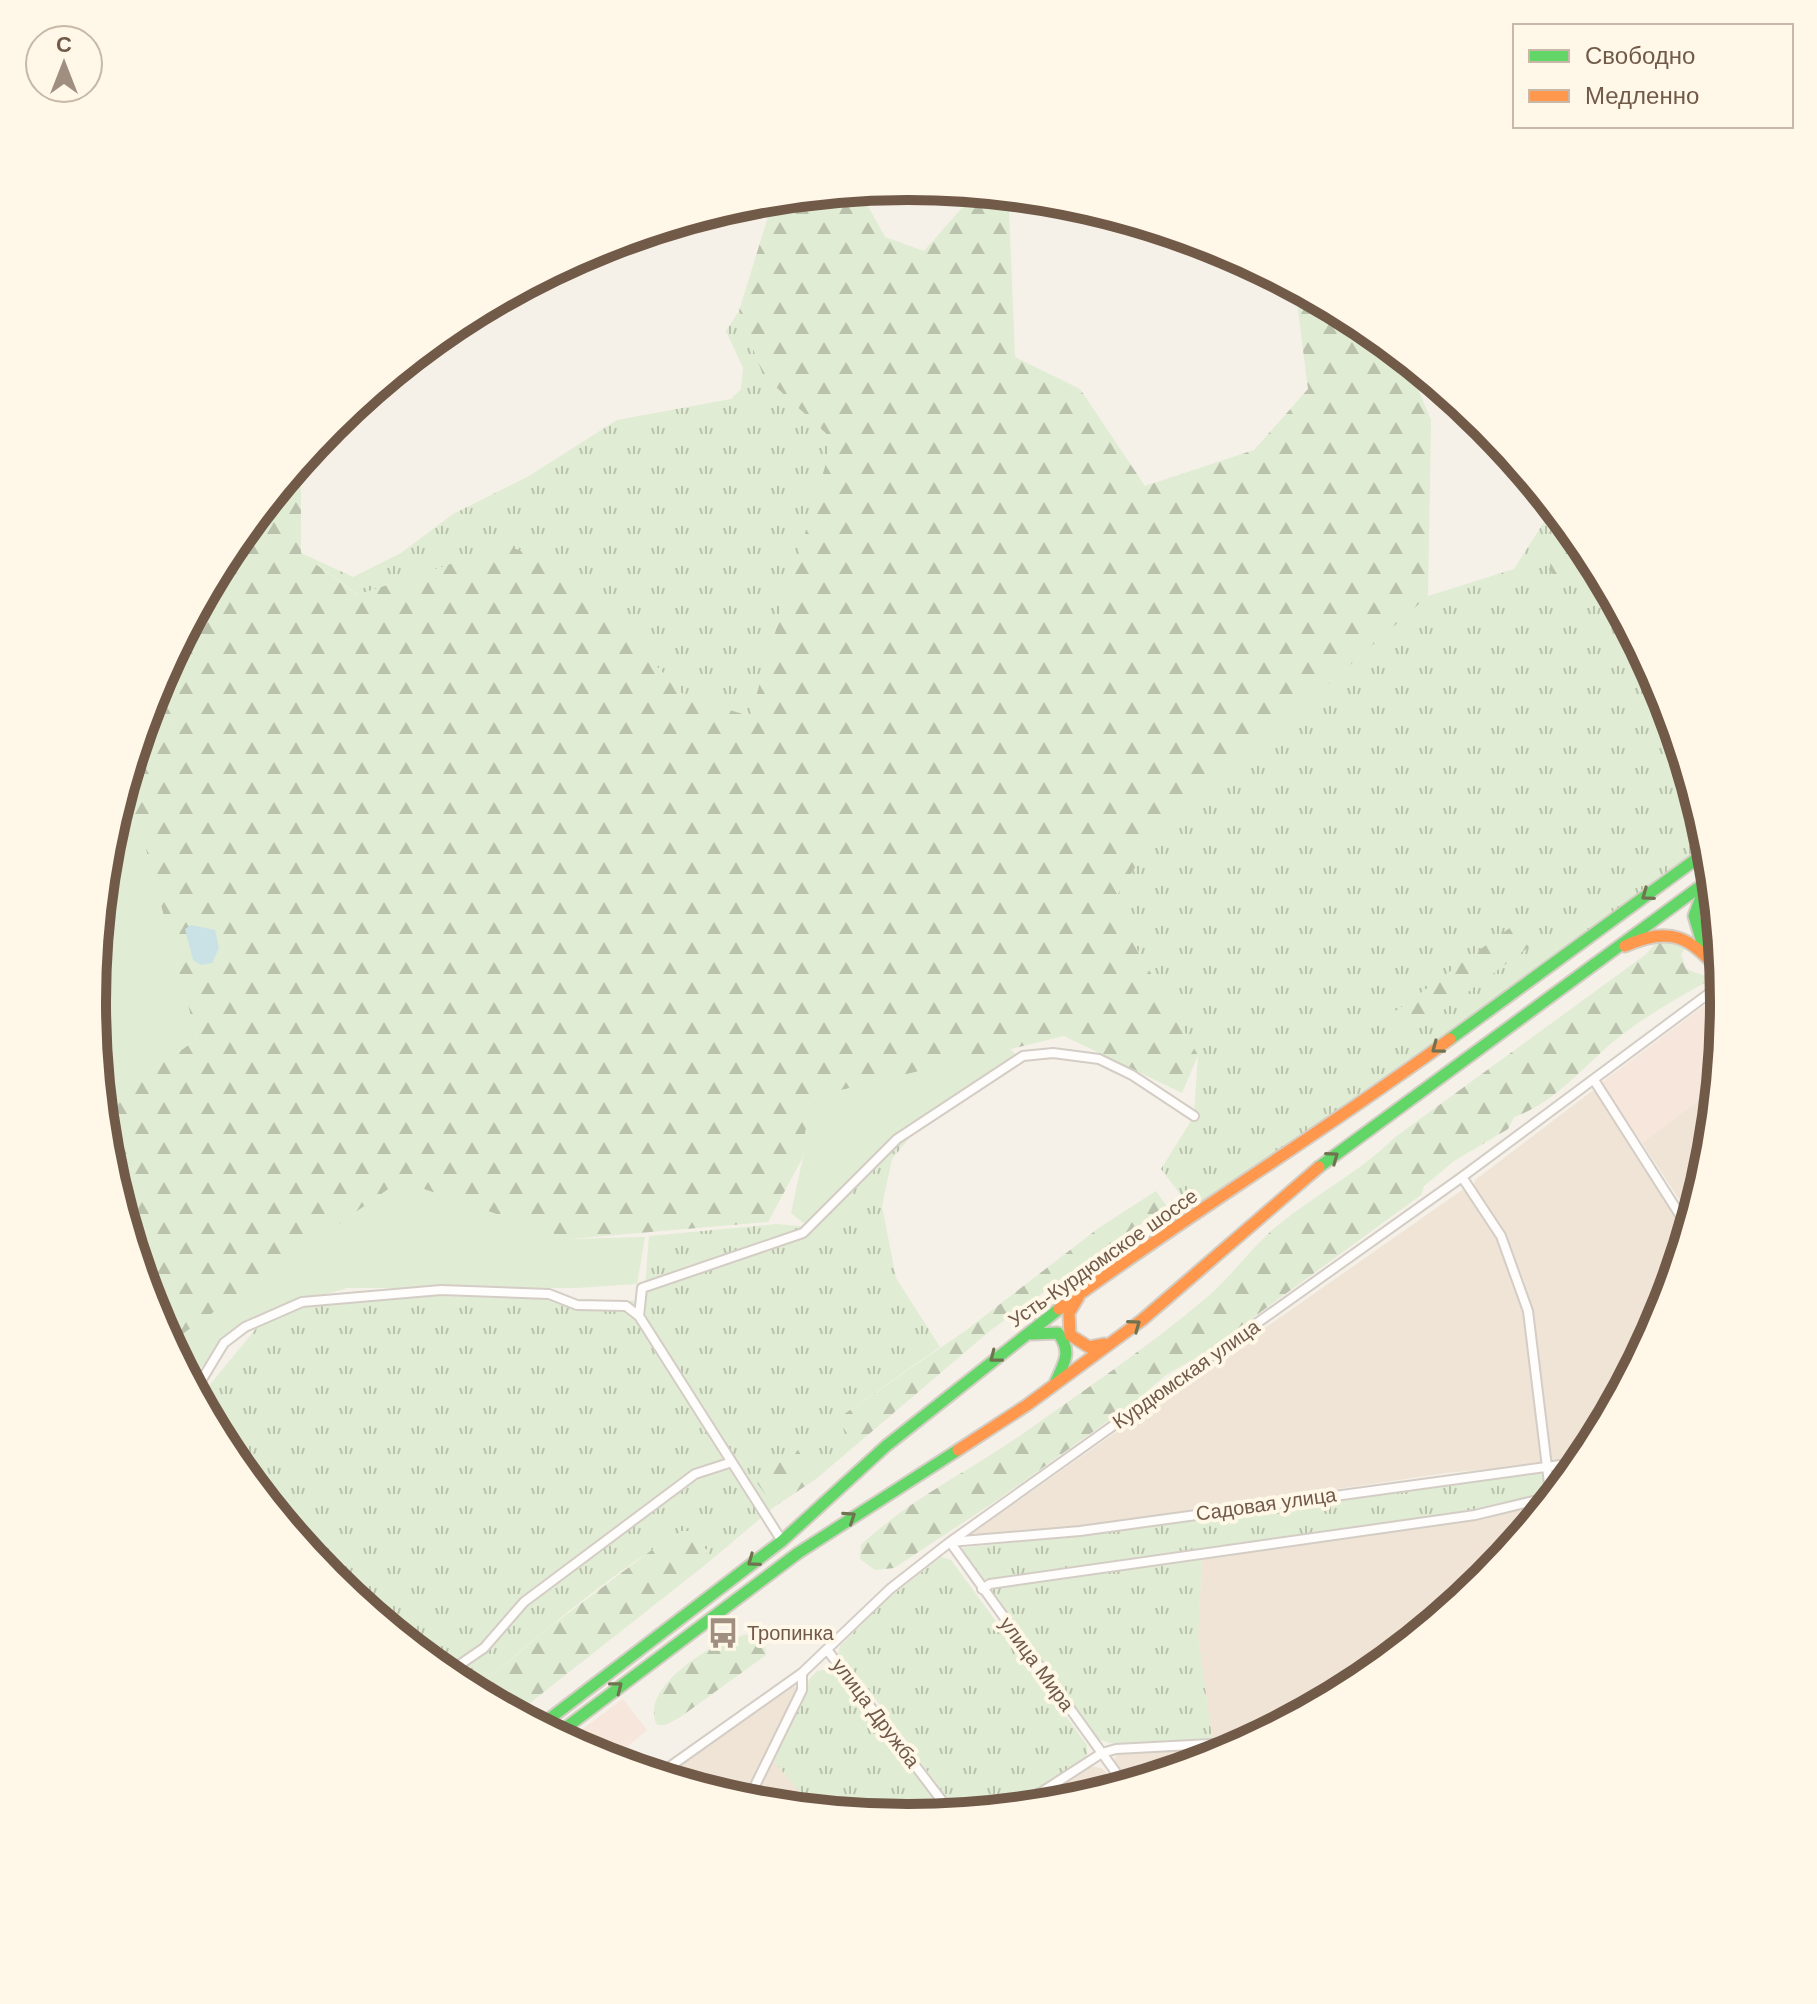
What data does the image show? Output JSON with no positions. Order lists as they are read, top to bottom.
{
  "streets": {
    "main road": ["Усть-Курдюмское шоссе"],
    "street": [
      "Курдюмская улица",
      "Садовая улица",
      "улица Мира",
      "улица Дружба"
    ]
  },
  "crossings": [
    ["Курдюмская улица", "Садовая улица"],
    ["Курдюмская улица", "улица Мира"],
    ["Курдюмская улица", "улица Дружба"],
    ["Садовая улица", "улица Мира"]
  ],
  "places": {
    "bus stop": ["Тропинка"]
  },
  "legend": ["Свободно", "Медленно"],
  "north": "top"
}
